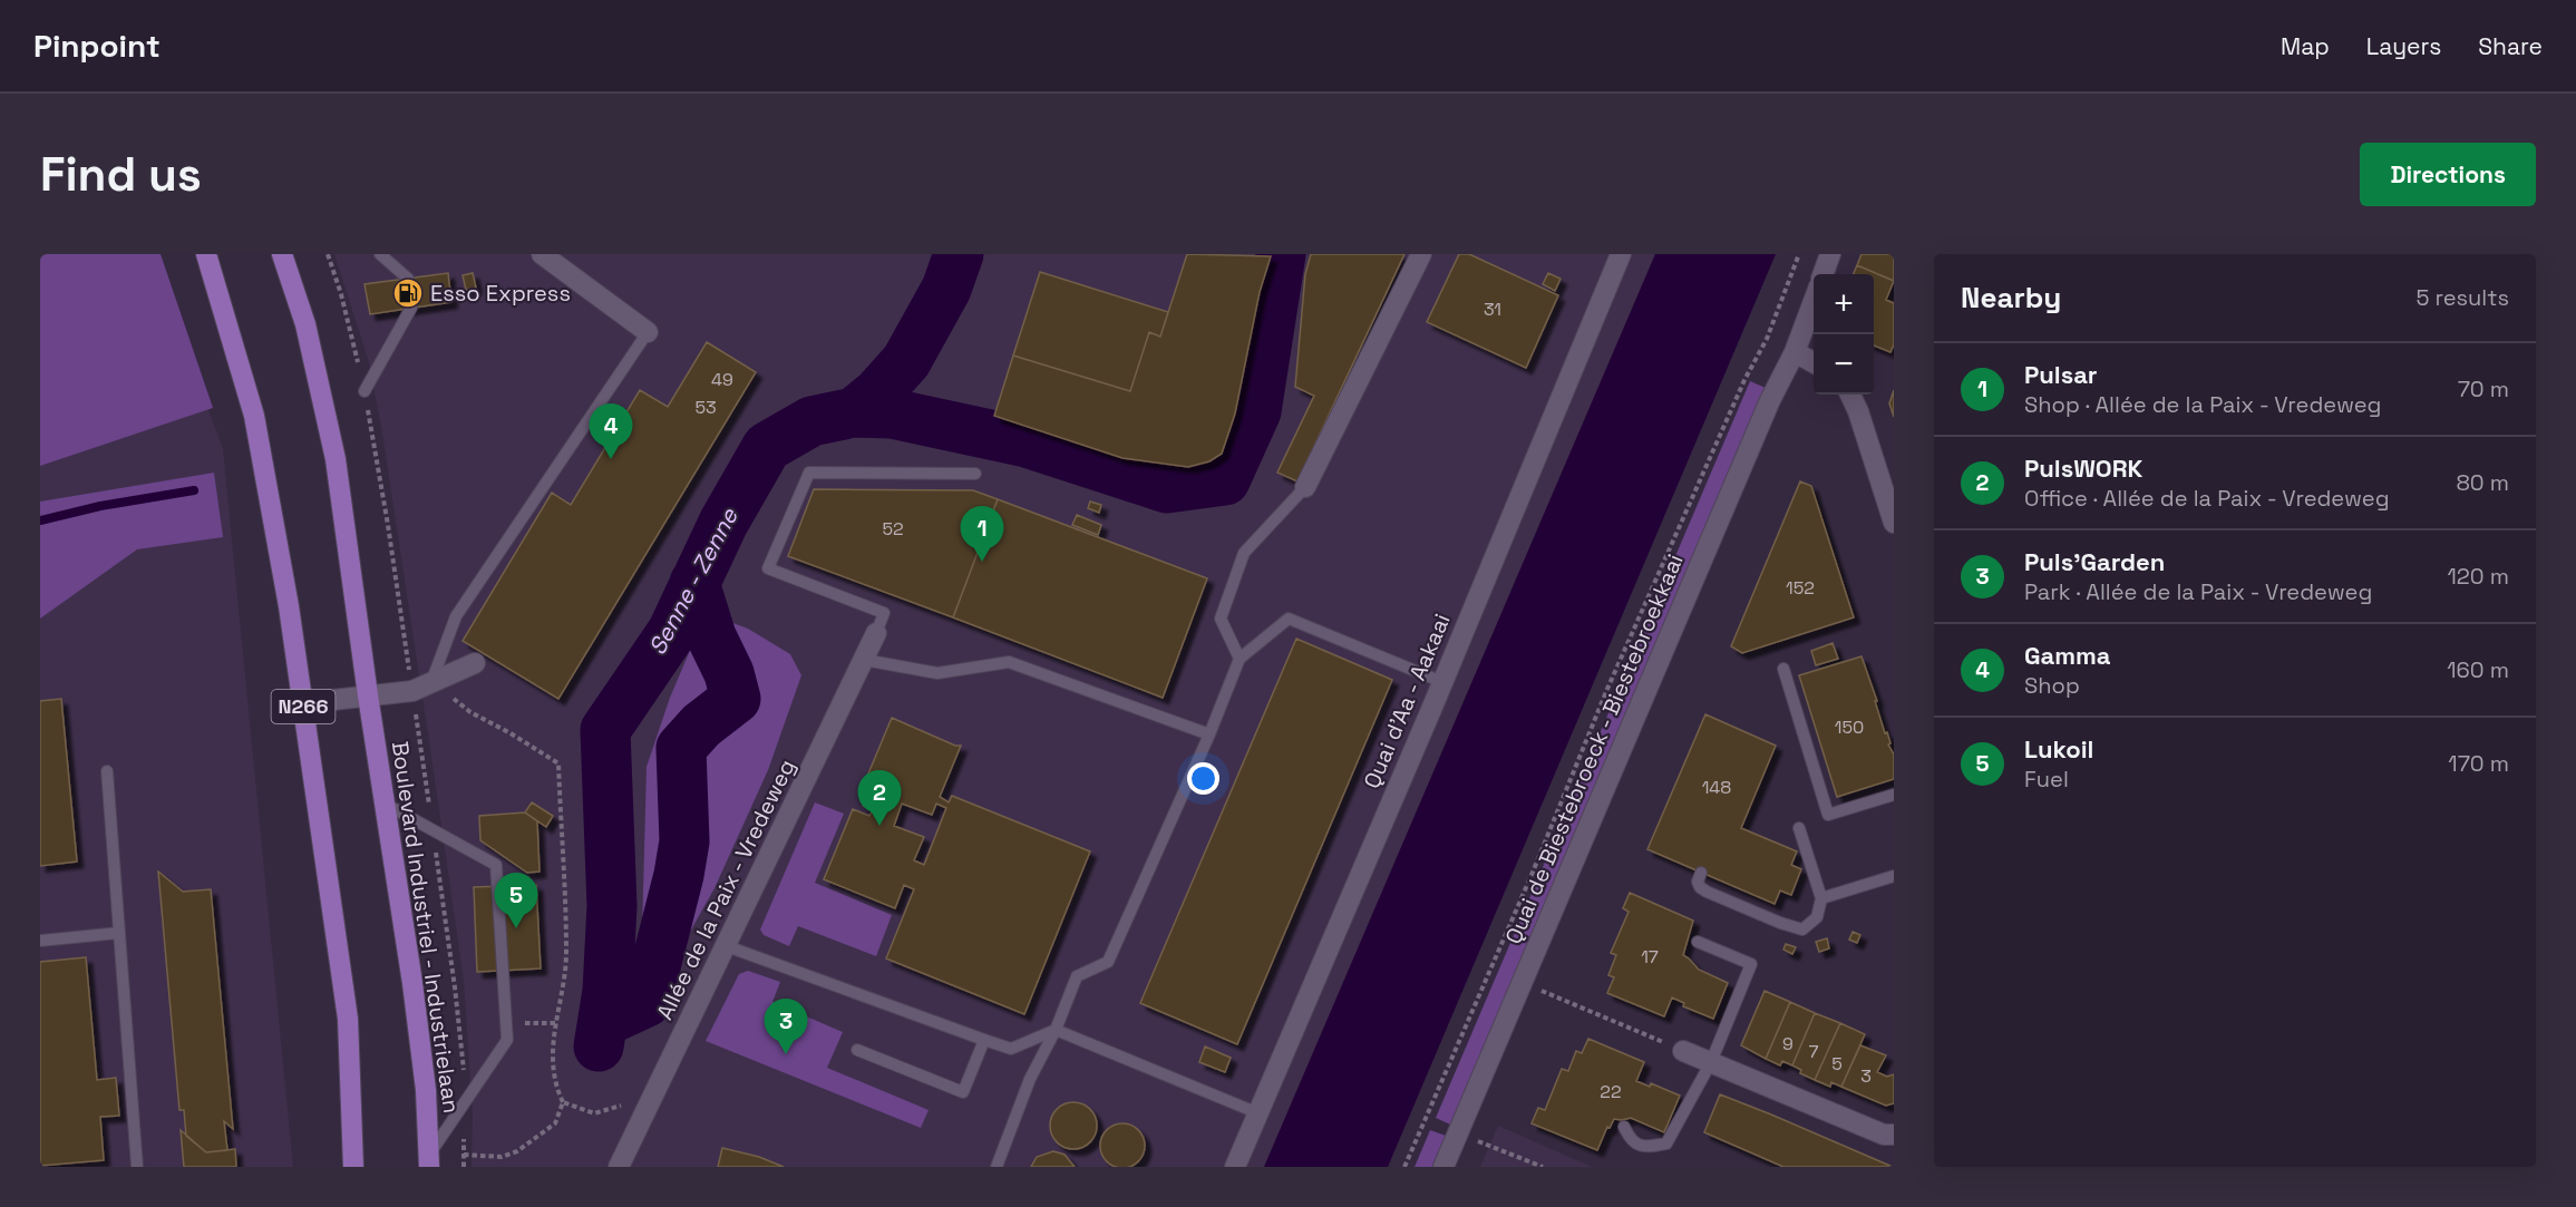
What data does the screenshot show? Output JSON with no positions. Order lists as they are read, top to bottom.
{
  "streets": {
    "main road": ["N266", "Boulevard Industriel - Industrielaan"],
    "street": ["Quai d'Aa - Aakaai", "Quai de Biestebroeck - Biestebroekkaai", "Allée de la Paix - Vredeweg"]
  },
  "water": ["Senne - Zenne"],
  "places": {
    "fuel station": ["Esso Express"]
  },
  "house_numbers": [
    "31",
    "49",
    "53",
    "52",
    "152",
    "150",
    "148",
    "17",
    "9",
    "7",
    "5",
    "3",
    "22"
  ],
  "page": {
    "header": "Pinpoint",
    "nav": ["Map", "Layers", "Share"],
    "buttons": "Directions",
    "title": "Find us",
    "heading": ["Nearby", "5 results"],
    "map_buttons": ["+", "−"],
    "list": [
      {
        "mark": "1",
        "name": "Pulsar",
        "note": "Shop · Allée de la Paix - Vredeweg",
        "value": "70 m"
      },
      {
        "mark": "2",
        "name": "PulsWORK",
        "note": "Office · Allée de la Paix - Vredeweg",
        "value": "80 m"
      },
      {
        "mark": "3",
        "name": "Puls'Garden",
        "note": "Park · Allée de la Paix - Vredeweg",
        "value": "120 m"
      },
      {
        "mark": "4",
        "name": "Gamma",
        "note": "Shop",
        "value": "160 m"
      },
      {
        "mark": "5",
        "name": "Lukoil",
        "note": "Fuel",
        "value": "170 m"
      }
    ],
    "pins": [
      "4",
      "1",
      "2",
      "5",
      "3"
    ]
  }
}
